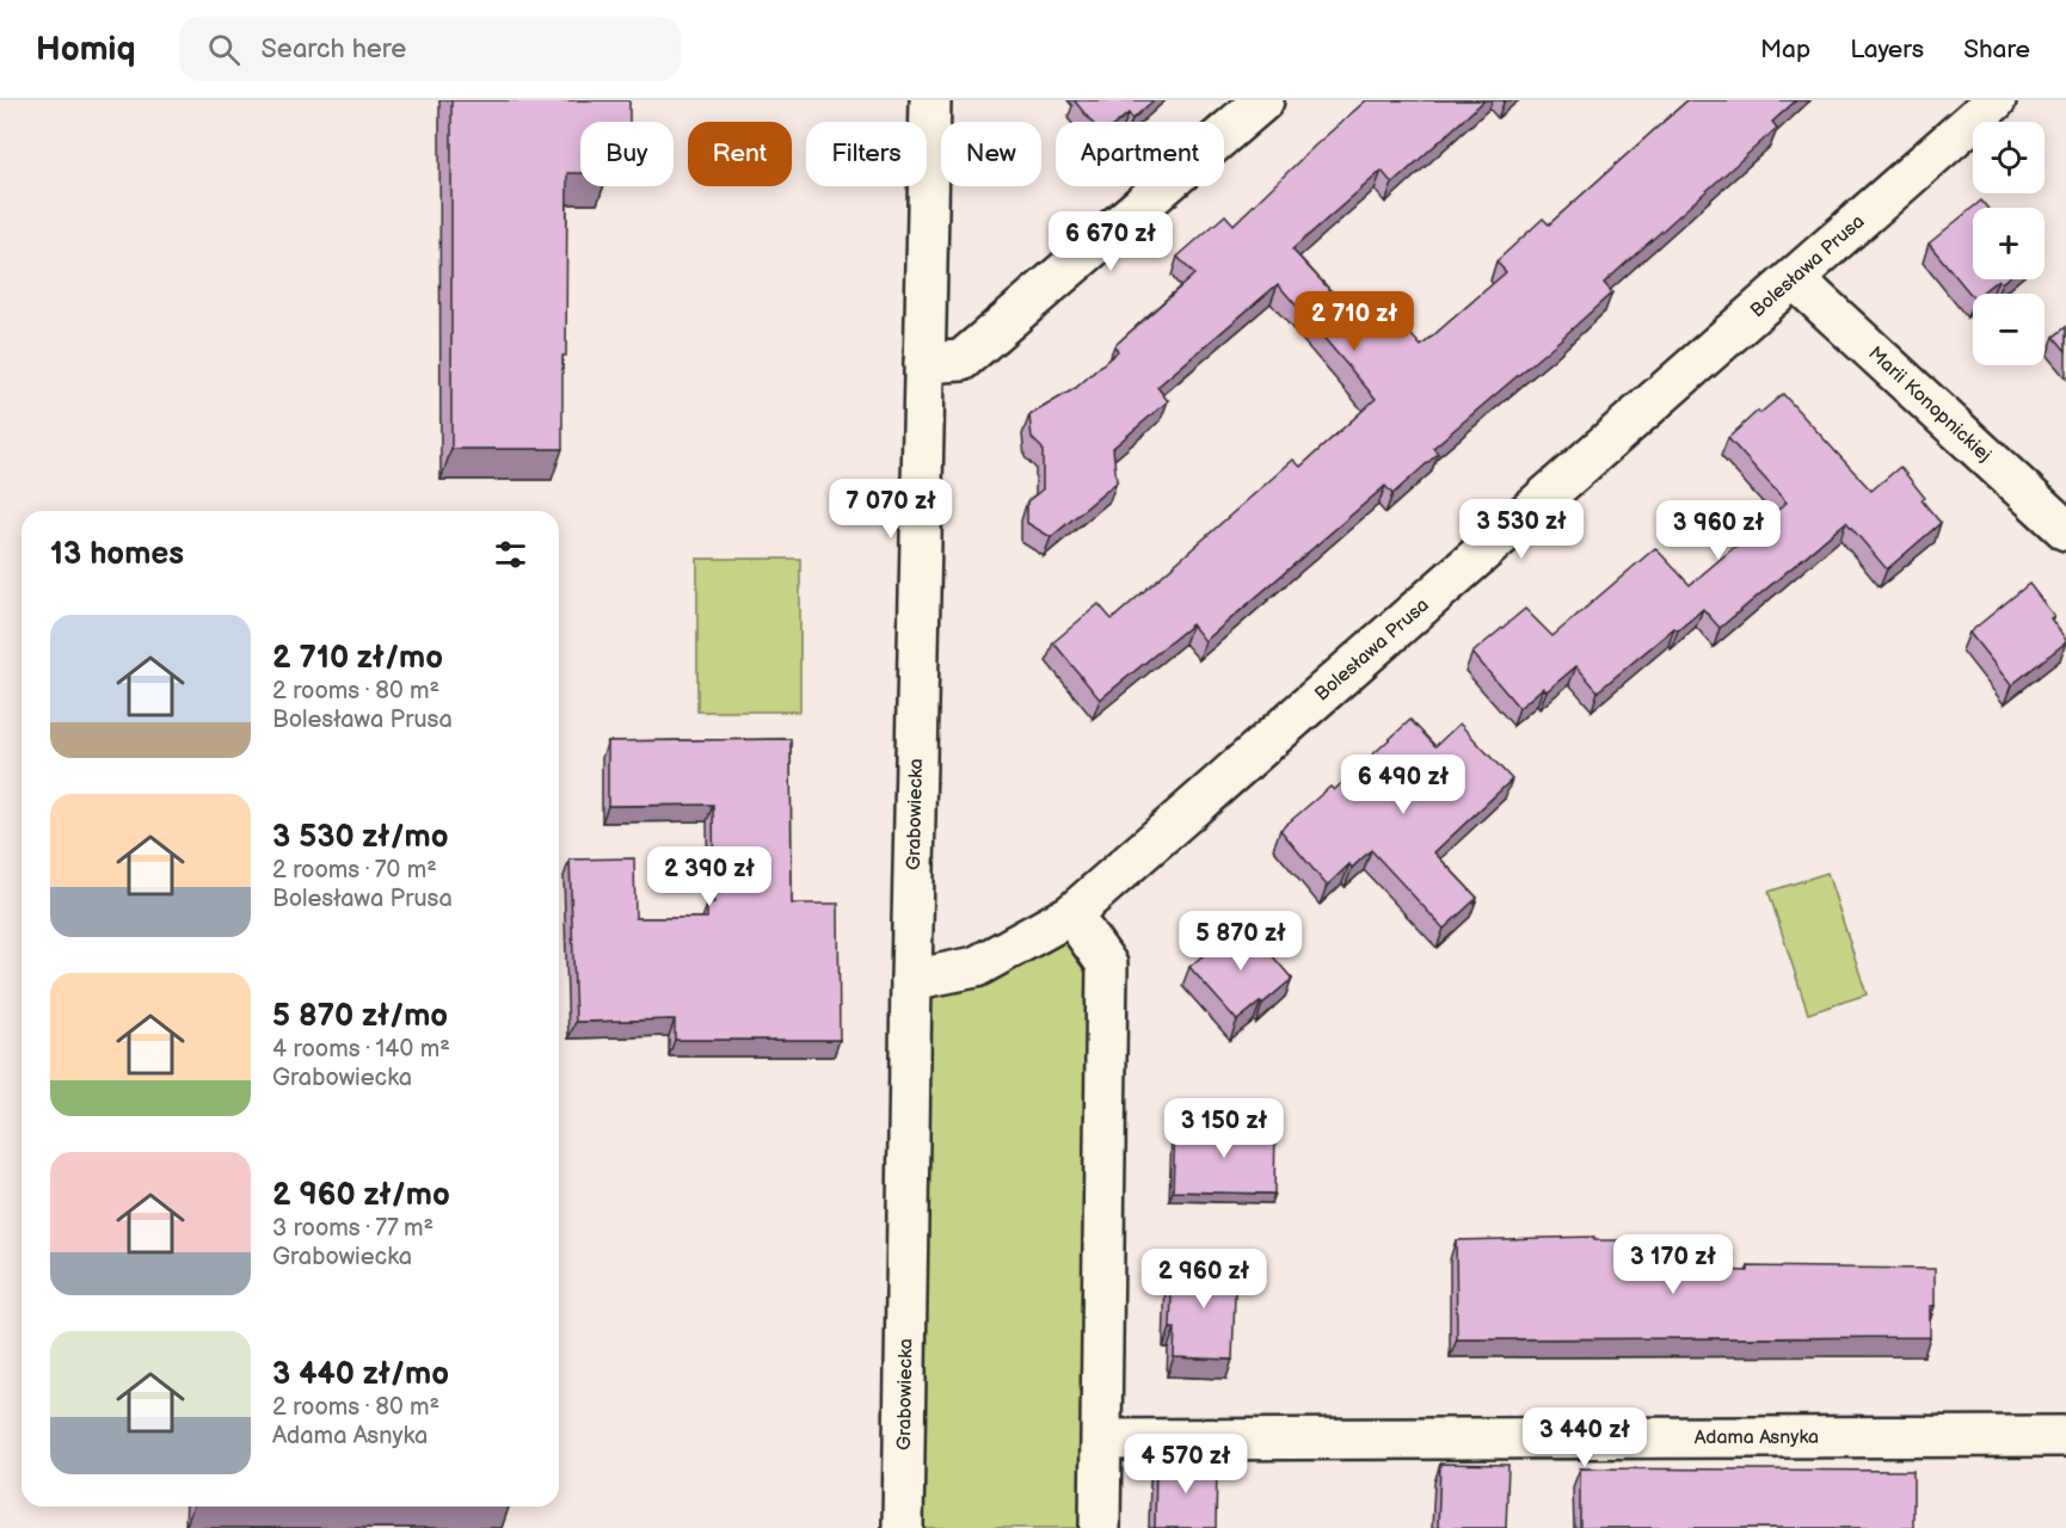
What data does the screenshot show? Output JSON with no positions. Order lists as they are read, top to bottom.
{
  "streets": {
    "street": [
      "Bolesława Prusa",
      "Marii Konopnickiej",
      "Grabowiecka",
      "Adama Asnyka"
    ]
  },
  "crossings": [
    ["Bolesława Prusa", "Marii Konopnickiej"],
    ["Bolesława Prusa", "Grabowiecka"]
  ],
  "page": {
    "header": "Homiq",
    "search": "Search here",
    "nav": ["Map", "Layers", "Share"],
    "map_buttons": ["+", "−"],
    "chip": [
      "Buy",
      "Rent",
      "Filters",
      "New",
      "Apartment"
    ],
    "price": [
      "6 670 zł",
      "2 710 zł",
      "7 070 zł",
      "3 530 zł",
      "3 960 zł",
      "6 490 zł",
      "2 390 zł",
      "5 870 zł",
      "3 150 zł",
      "3 170 zł",
      "2 960 zł",
      "3 440 zł",
      "4 570 zł"
    ],
    "heading": "13 homes",
    "list": [
      {
        "name": "2 710 zł/mo",
        "note": "2 rooms · 80 m² · Bolesława Prusa"
      },
      {
        "name": "3 530 zł/mo",
        "note": "2 rooms · 70 m² · Bolesława Prusa"
      },
      {
        "name": "5 870 zł/mo",
        "note": "4 rooms · 140 m² · Grabowiecka"
      },
      {
        "name": "2 960 zł/mo",
        "note": "3 rooms · 77 m² · Grabowiecka"
      },
      {
        "name": "3 440 zł/mo",
        "note": "2 rooms · 80 m² · Adama Asnyka"
      }
    ]
  }
}
